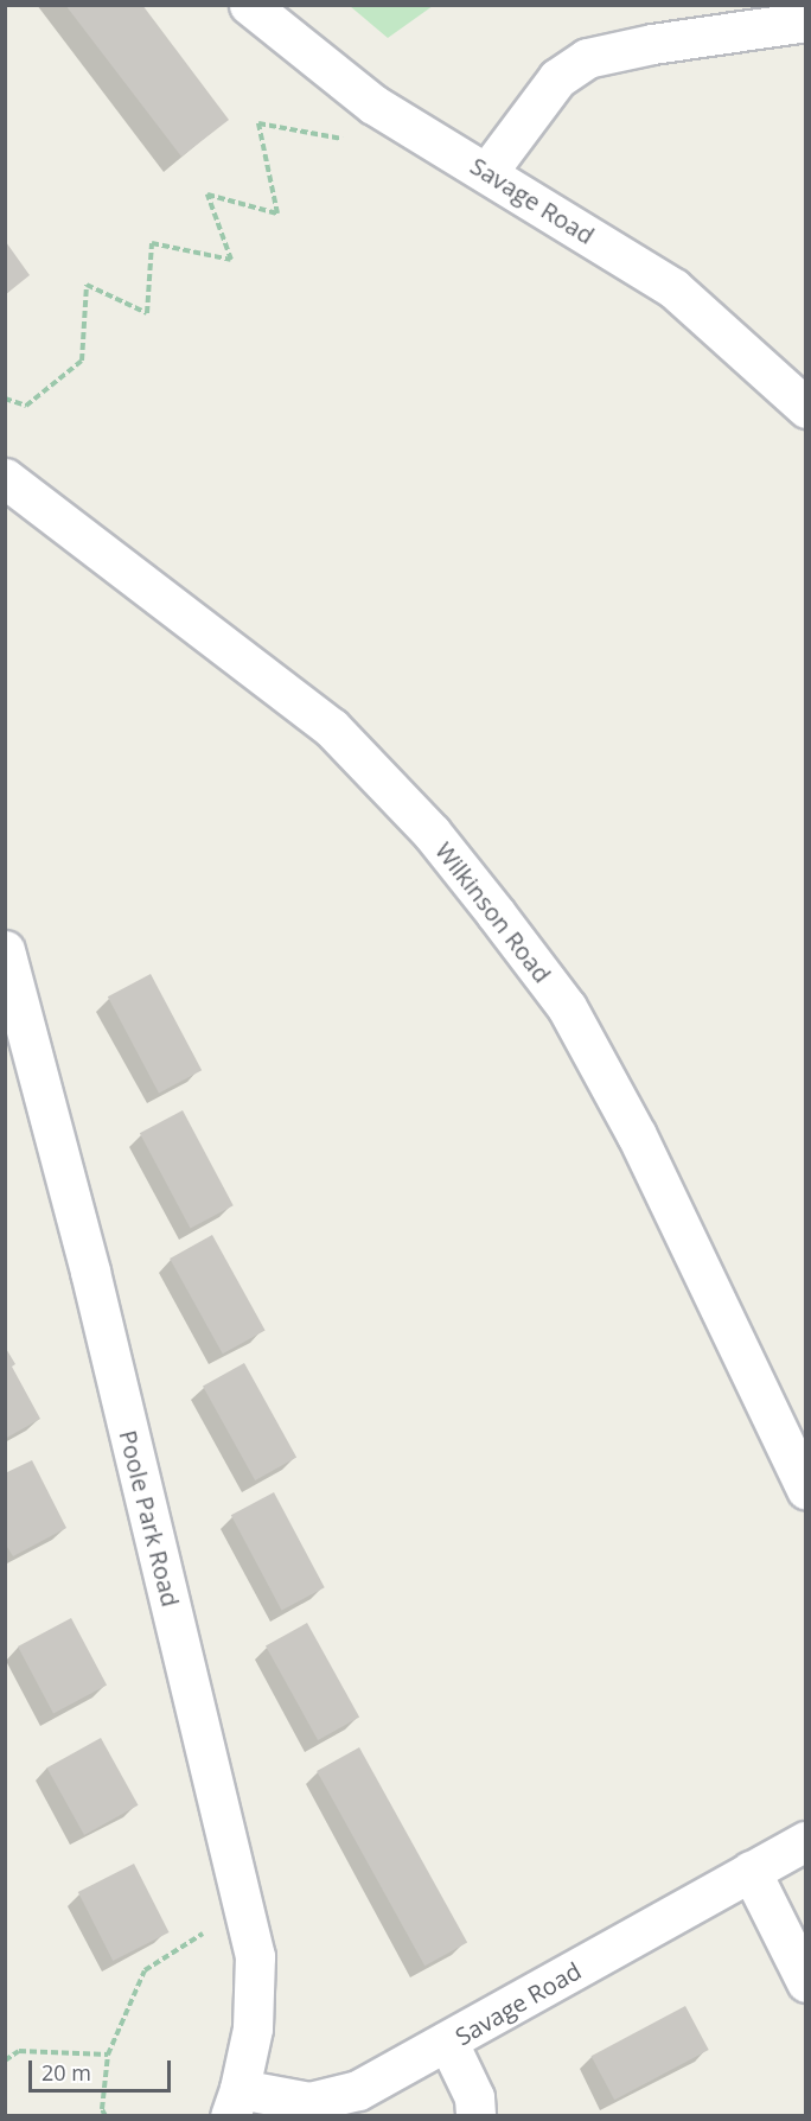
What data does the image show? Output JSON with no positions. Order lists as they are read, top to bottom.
{
  "streets": {
    "street": ["Savage Road", "Wilkinson Road", "Poole Park Road"]
  },
  "crossings": [
    ["Savage Road", "Poole Park Road"]
  ],
  "scale_bar": "20 m"
}
